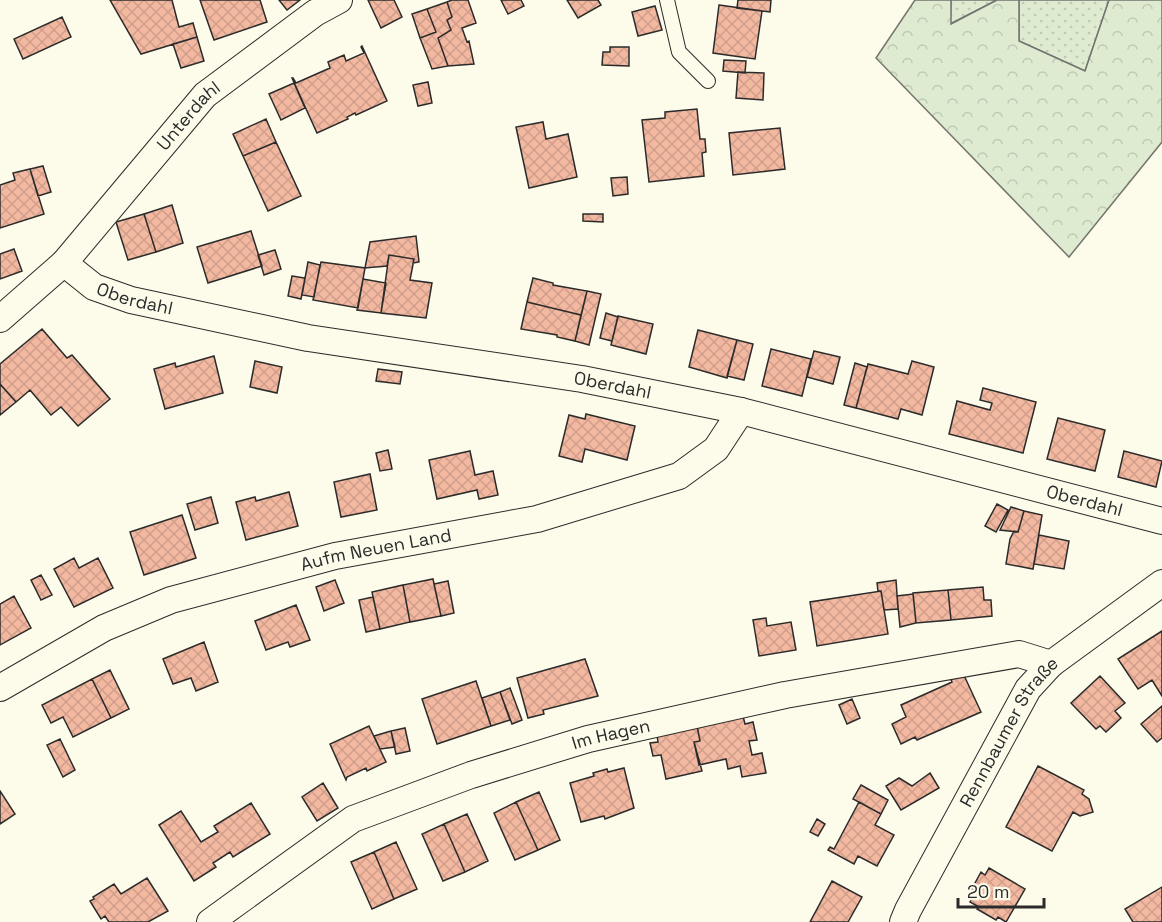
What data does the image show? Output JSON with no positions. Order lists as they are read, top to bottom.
{
  "streets": {
    "street": [
      "Unterdahl",
      "Oberdahl",
      "Aufm Neuen Land",
      "Im Hagen",
      "Rennbaumer Straße"
    ]
  },
  "crossings": [
    ["Unterdahl", "Oberdahl"],
    ["Oberdahl", "Aufm Neuen Land"],
    ["Im Hagen", "Rennbaumer Straße"]
  ],
  "scale_bar": "20 m"
}
